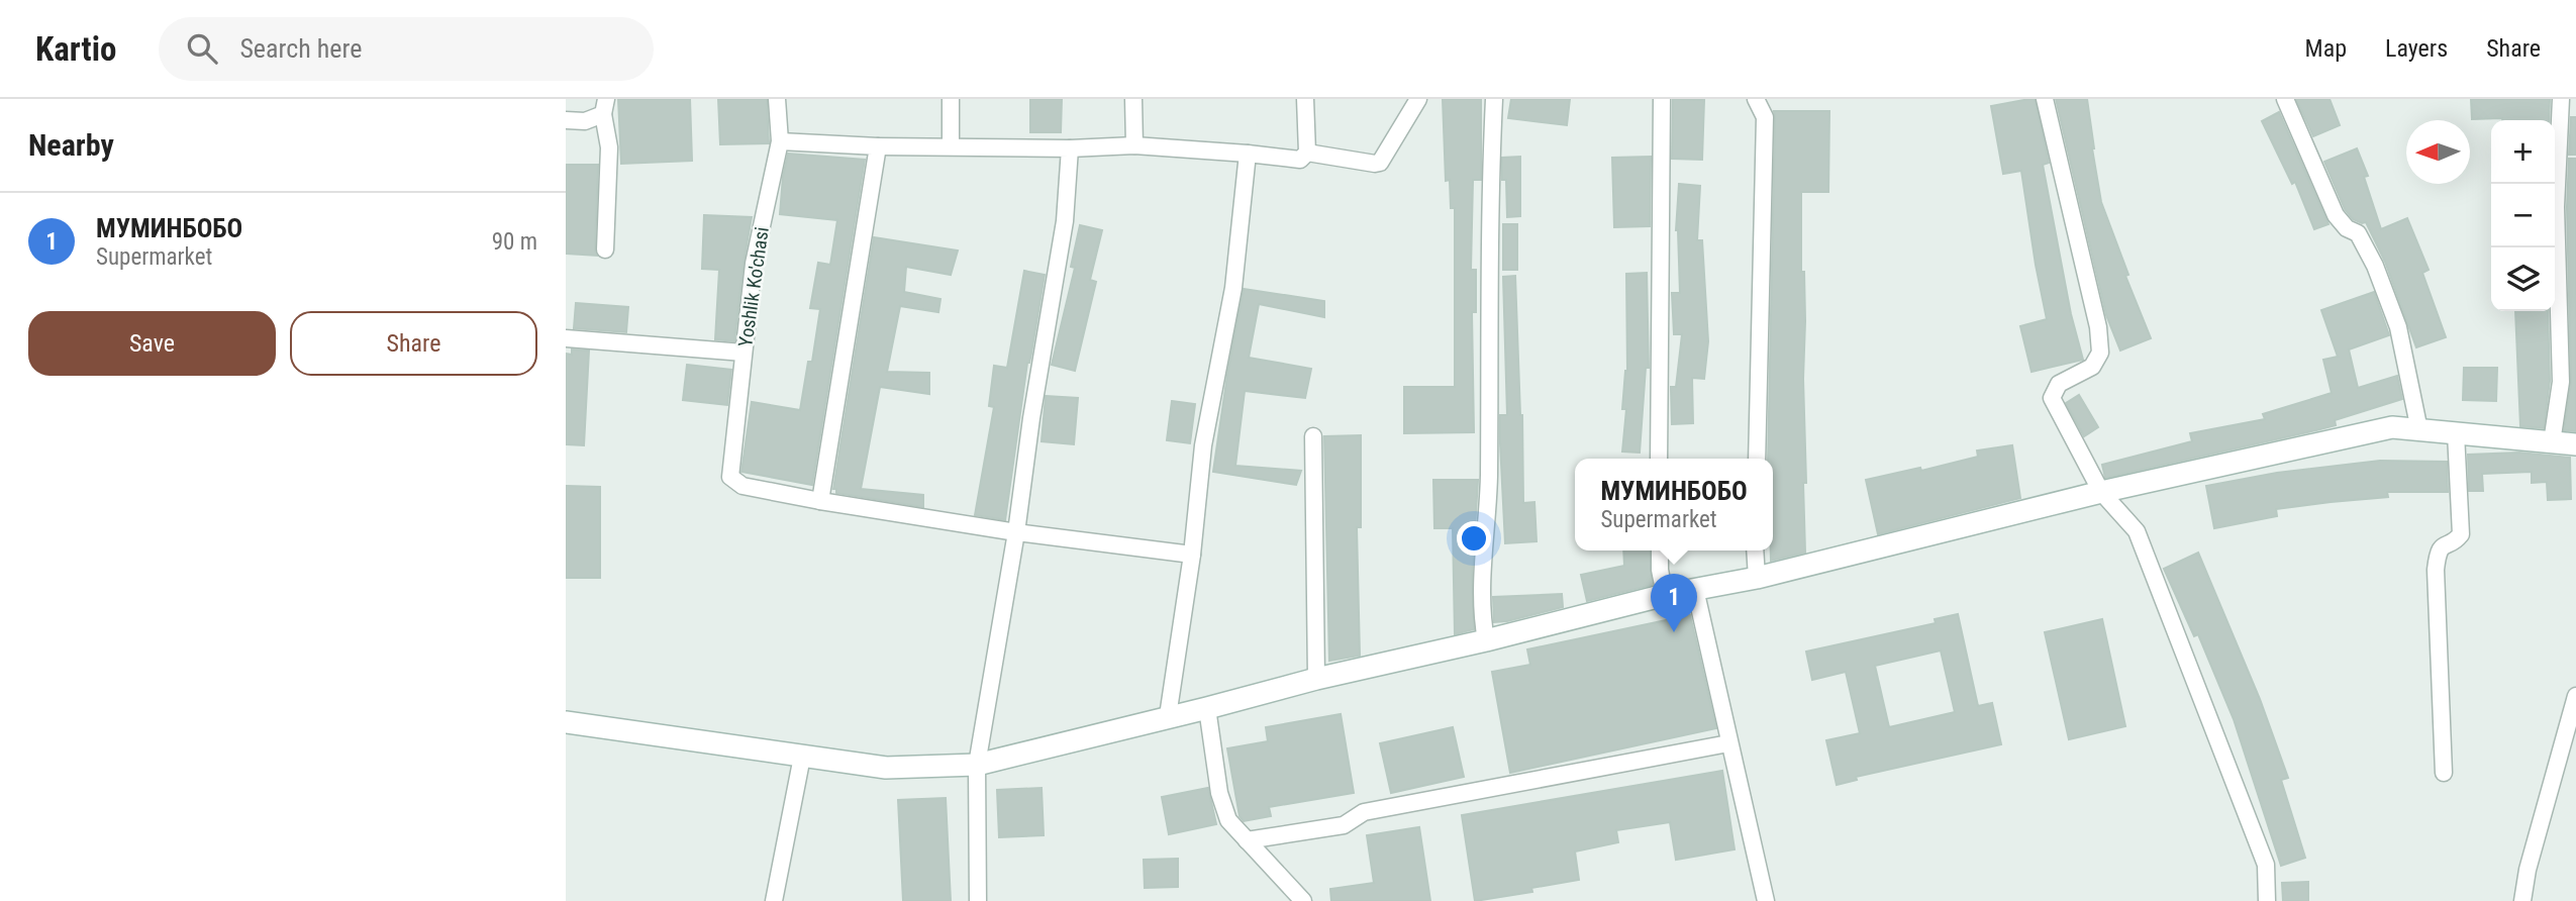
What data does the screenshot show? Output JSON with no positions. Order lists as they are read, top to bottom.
{
  "streets": {
    "street": ["Yoshlik Ko'chasi"]
  },
  "north": "left",
  "page": {
    "header": "Kartio",
    "search": "Search here",
    "nav": ["Map", "Layers", "Share"],
    "heading": "Nearby",
    "map_buttons": ["+", "−"],
    "list": [
      {
        "mark": "1",
        "name": "МУМИНБОБО",
        "note": "Supermarket",
        "value": "90 m"
      }
    ],
    "buttons": ["Save", "Share"],
    "popup": ["МУМИНБОБО", "Supermarket"],
    "pins": "1"
  }
}
